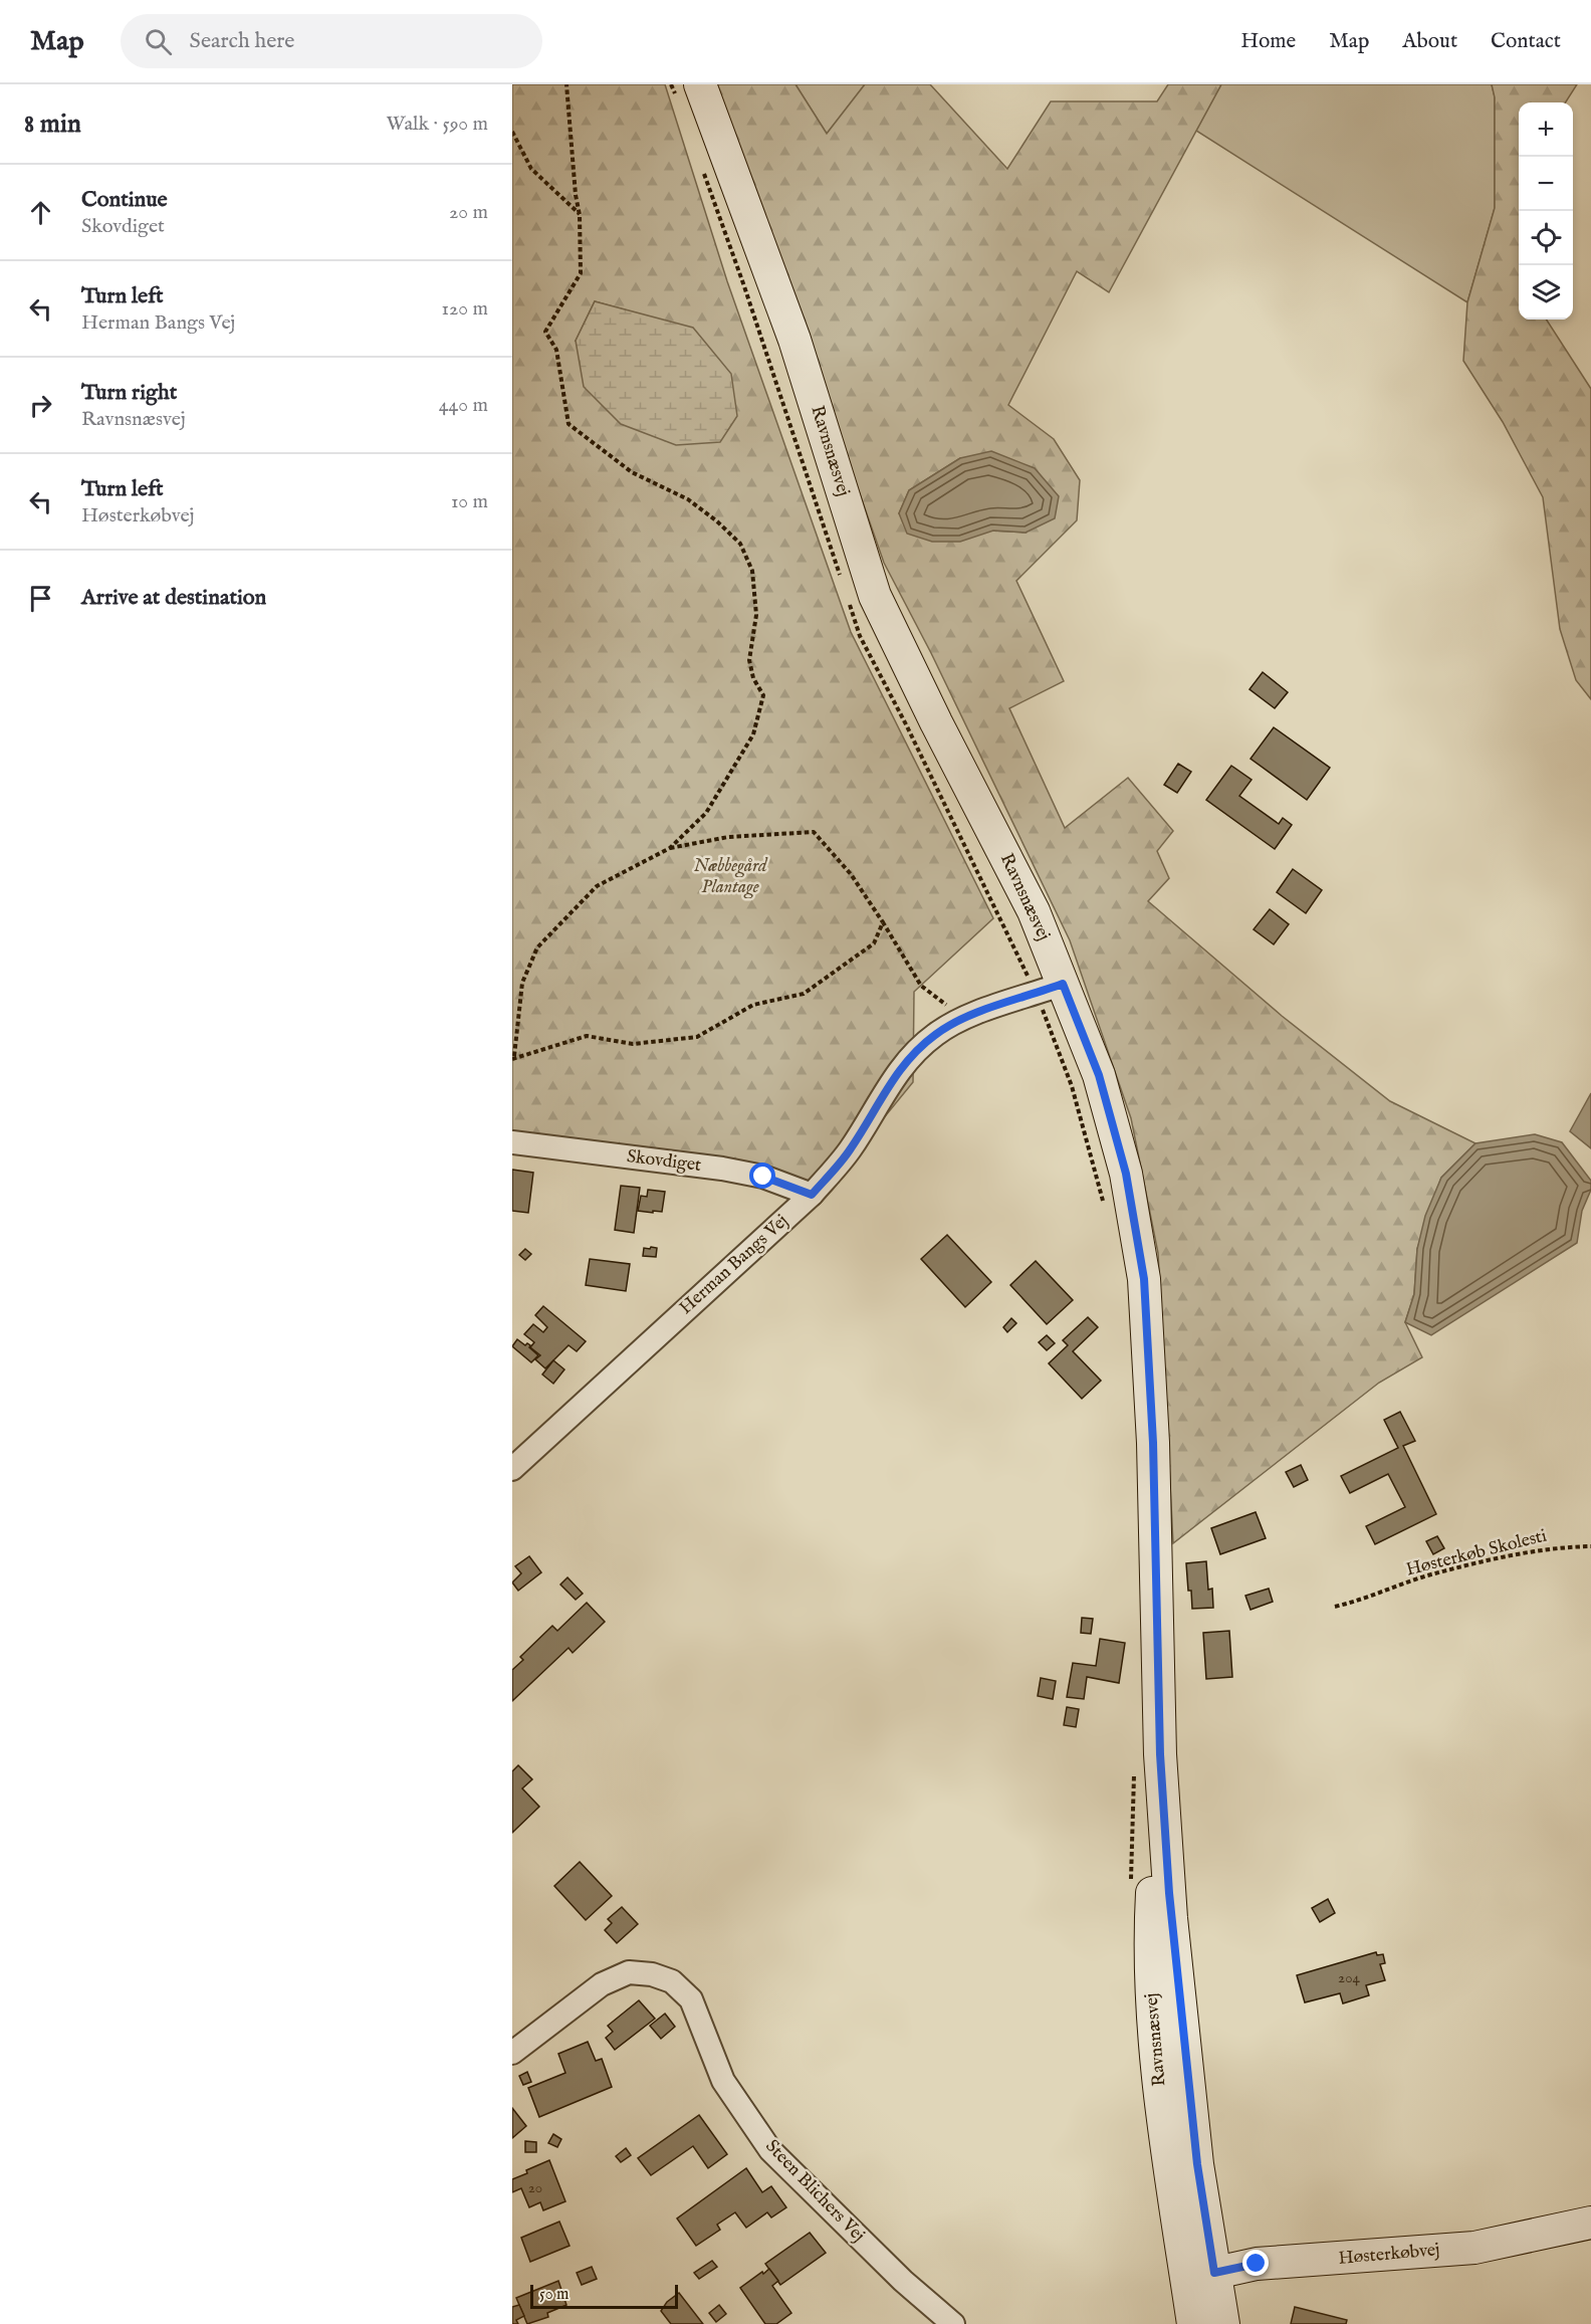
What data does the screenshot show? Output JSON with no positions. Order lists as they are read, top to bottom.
{
  "streets": {
    "main road": ["Ravnsnæsvej", "Høsterkøbvej"],
    "street": ["Skovdiget", "Herman Bangs Vej", "Steen Blichers Vej"],
    "path": ["Høsterkøb Skolesti"]
  },
  "crossings": [
    ["Ravnsnæsvej", "Herman Bangs Vej"],
    ["Ravnsnæsvej", "Høsterkøbvej"],
    ["Skovdiget", "Herman Bangs Vej"]
  ],
  "parks": ["Næbbegård Plantage"],
  "house_numbers": ["204", "20"],
  "scale_bar": "50 m",
  "page": {
    "header": "Map",
    "search": "Search here",
    "nav": [
      "Home",
      "Map",
      "About",
      "Contact"
    ],
    "heading": ["8 min", "Walk · 590 m"],
    "map_buttons": ["+", "−"],
    "list": [
      ["Continue", "Skovdiget", "20 m"],
      ["Turn left", "Herman Bangs Vej", "120 m"],
      ["Turn right", "Ravnsnæsvej", "440 m"],
      ["Turn left", "Høsterkøbvej", "10 m"],
      "Arrive at destination"
    ],
    "scale": "50 m"
  }
}
